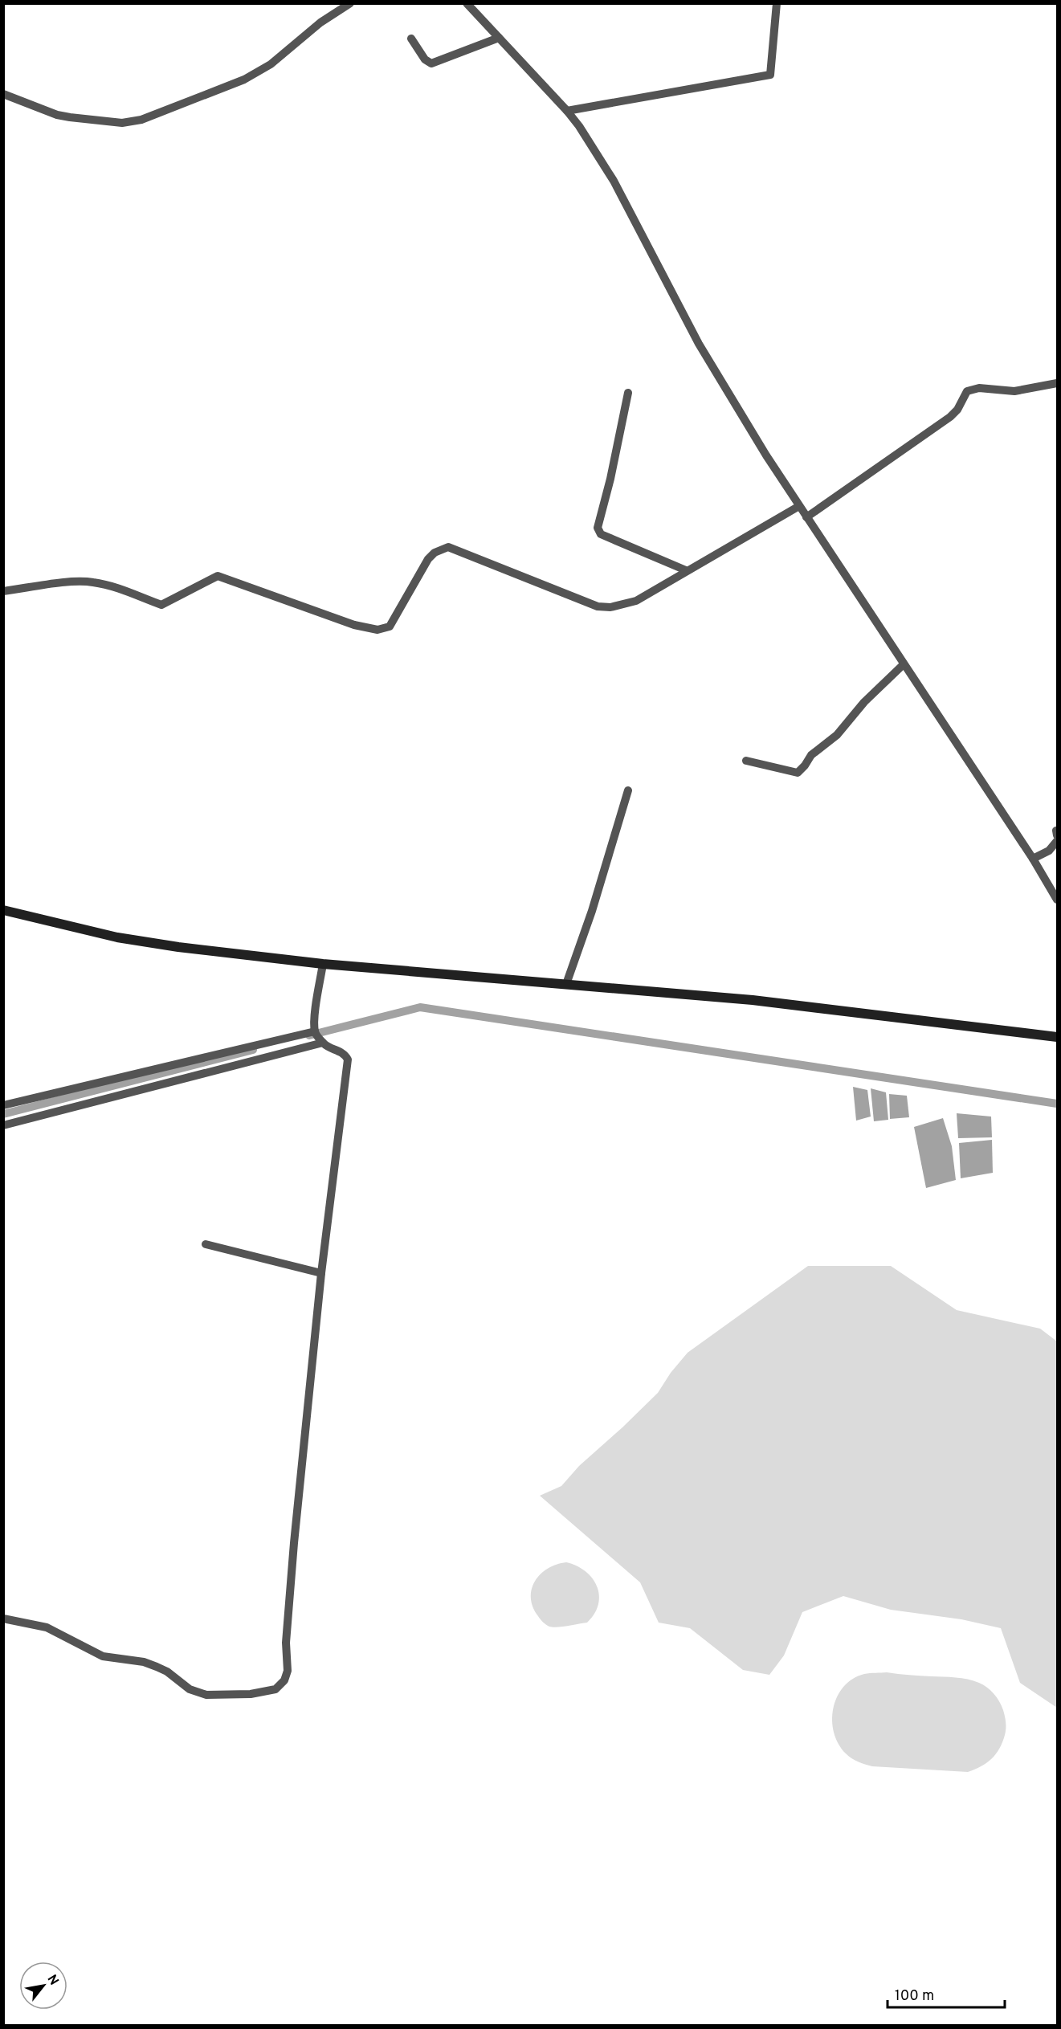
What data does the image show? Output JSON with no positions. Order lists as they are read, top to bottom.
{
  "scale_bar": "100 m",
  "north": "top right"
}
